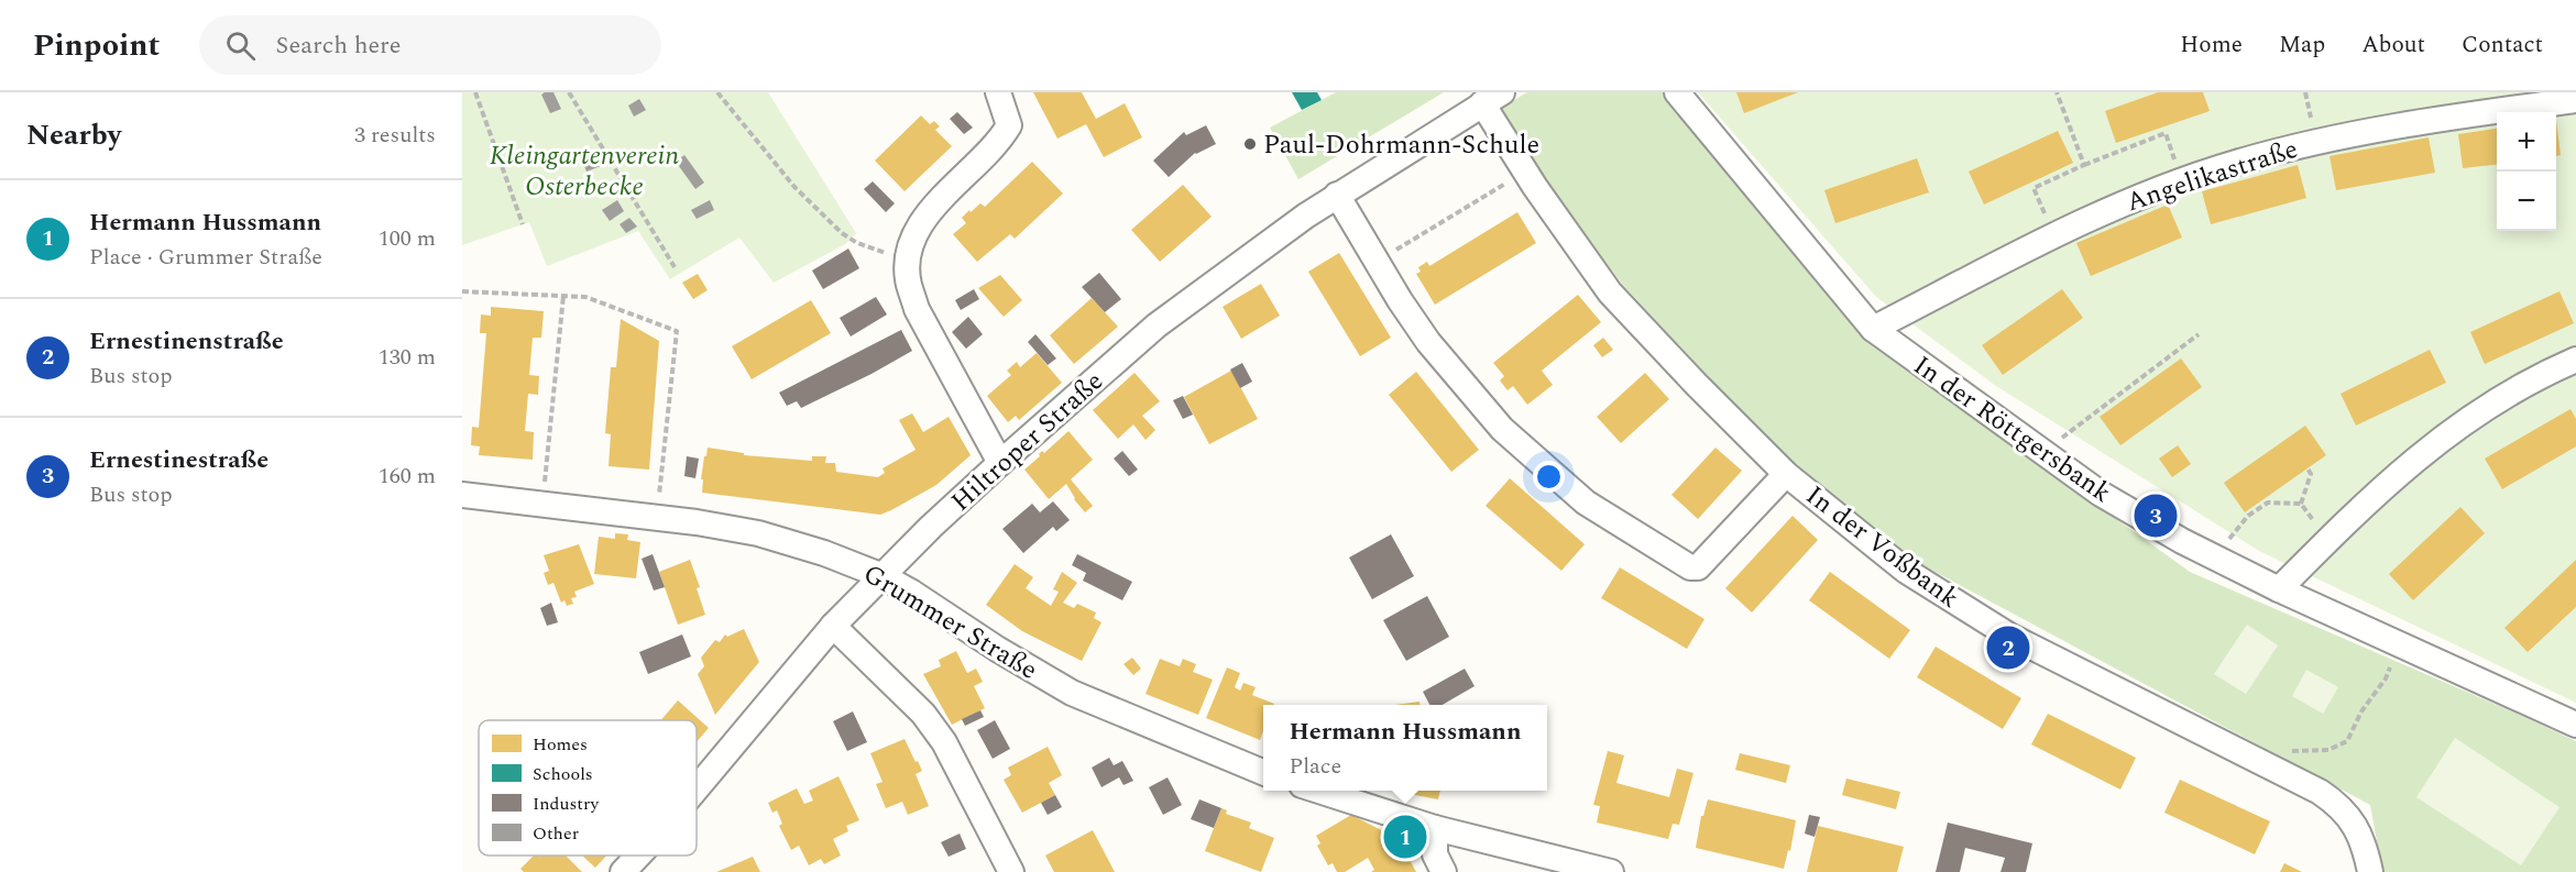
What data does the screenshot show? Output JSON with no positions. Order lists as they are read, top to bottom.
{
  "streets": {
    "street": [
      "Angelikastraße",
      "In der Röttgersbank",
      "Hiltroper Straße",
      "In der Voßbank",
      "Grummer Straße"
    ]
  },
  "crossings": [
    ["Angelikastraße", "In der Röttgersbank"],
    ["Hiltroper Straße", "In der Voßbank"],
    ["Hiltroper Straße", "Grummer Straße"]
  ],
  "parks": ["Kleingartenverein Osterbecke"],
  "places": ["Paul-Dohrmann-Schule"],
  "legend": [
    "Homes",
    "Schools",
    "Industry",
    "Other"
  ],
  "page": {
    "header": "Pinpoint",
    "search": "Search here",
    "nav": [
      "Home",
      "Map",
      "About",
      "Contact"
    ],
    "heading": ["Nearby", "3 results"],
    "map_buttons": ["+", "−"],
    "list": [
      {
        "mark": "1",
        "name": "Hermann Hussmann",
        "note": "Place · Grummer Straße",
        "value": "100 m"
      },
      {
        "mark": "2",
        "name": "Ernestinenstraße",
        "note": "Bus stop",
        "value": "130 m"
      },
      {
        "mark": "3",
        "name": "Ernestinestraße",
        "note": "Bus stop",
        "value": "160 m"
      }
    ],
    "pins": ["3", "2", "1"],
    "popup": ["Hermann Hussmann", "Place"]
  }
}
